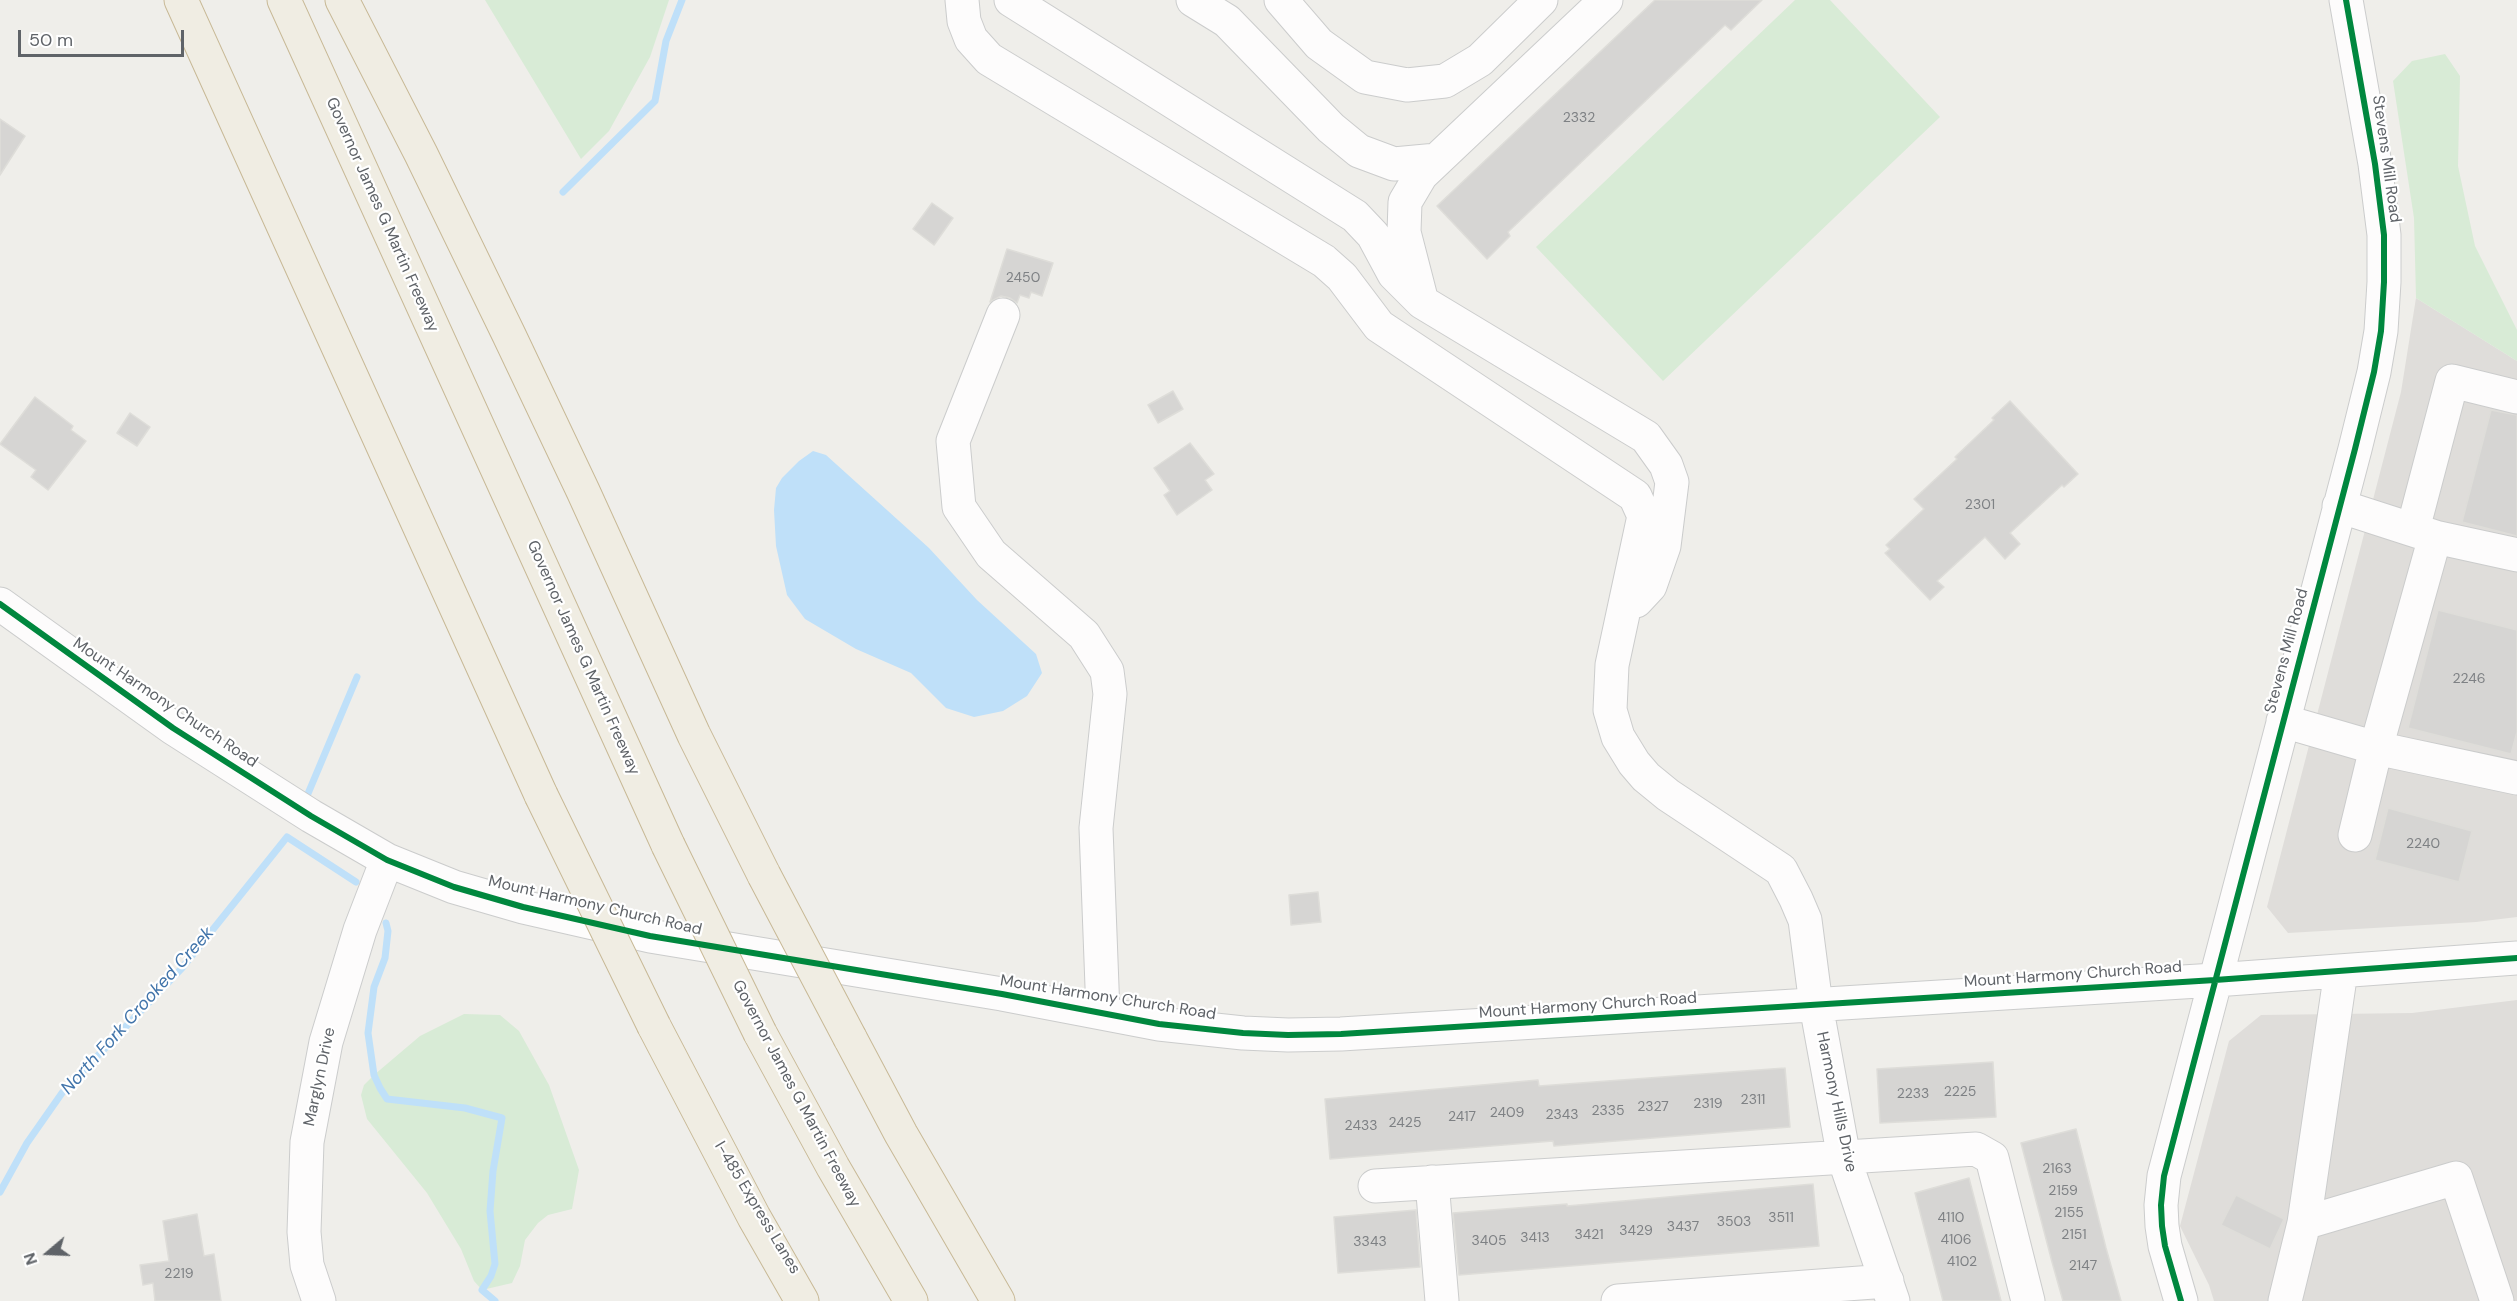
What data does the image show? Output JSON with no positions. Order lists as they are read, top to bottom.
{
  "streets": {
    "highway": ["Governor James G Martin Freeway", "I-485 Express Lanes"],
    "street": [
      "Stevens Mill Road",
      "Mount Harmony Church Road",
      "Marglyn Drive",
      "Harmony Hills Drive"
    ]
  },
  "crossings": [
    ["Stevens Mill Road", "Mount Harmony Church Road"],
    ["Mount Harmony Church Road", "Marglyn Drive"],
    ["Mount Harmony Church Road", "Harmony Hills Drive"]
  ],
  "water": ["North Fork Crooked Creek"],
  "house_numbers": [
    "2332",
    "2450",
    "2301",
    "2246",
    "2240",
    "2225",
    "2233",
    "2311",
    "2319",
    "2327",
    "2335",
    "2409",
    "2343",
    "2417",
    "2425",
    "2433",
    "2163",
    "2159",
    "2155",
    "3511",
    "4110",
    "3503",
    "3437",
    "3429",
    "3421",
    "2151",
    "3413",
    "4106",
    "3405",
    "3343",
    "4102",
    "2147",
    "2219"
  ],
  "scale_bar": "50 m",
  "north": "left"
}
